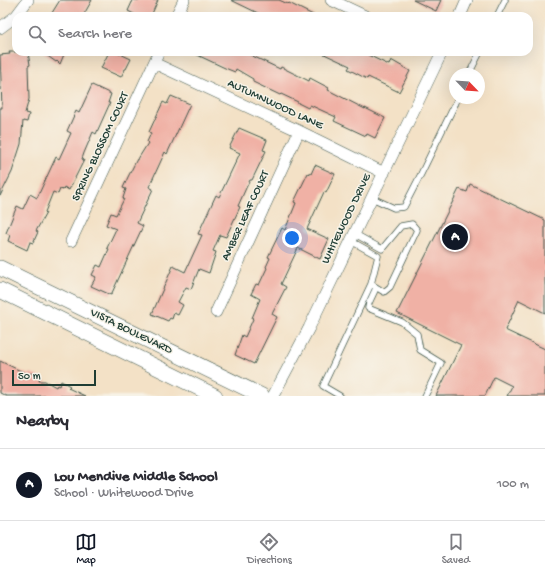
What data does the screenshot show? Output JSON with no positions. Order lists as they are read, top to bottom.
{
  "streets": {
    "main road": ["VISTA BOULEVARD"],
    "street": [
      "AUTUMNWOOD LANE",
      "SPRING BLOSSOM COURT",
      "AMBER LEAF COURT",
      "WHITEWOOD DRIVE"
    ]
  },
  "crossings": [
    ["AUTUMNWOOD LANE", "SPRING BLOSSOM COURT"],
    ["AUTUMNWOOD LANE", "AMBER LEAF COURT"],
    ["AUTUMNWOOD LANE", "WHITEWOOD DRIVE"]
  ],
  "scale_bar": "50 m",
  "north": "bottom right",
  "page": {
    "search": "Search here",
    "pins": "A",
    "scale": "50 m",
    "heading": "Nearby",
    "list": [
      {
        "mark": "A",
        "name": "Lou Mendive Middle School",
        "note": "School · Whitewood Drive",
        "value": "100 m"
      }
    ],
    "nav": ["Map", "Directions", "Saved"]
  }
}
